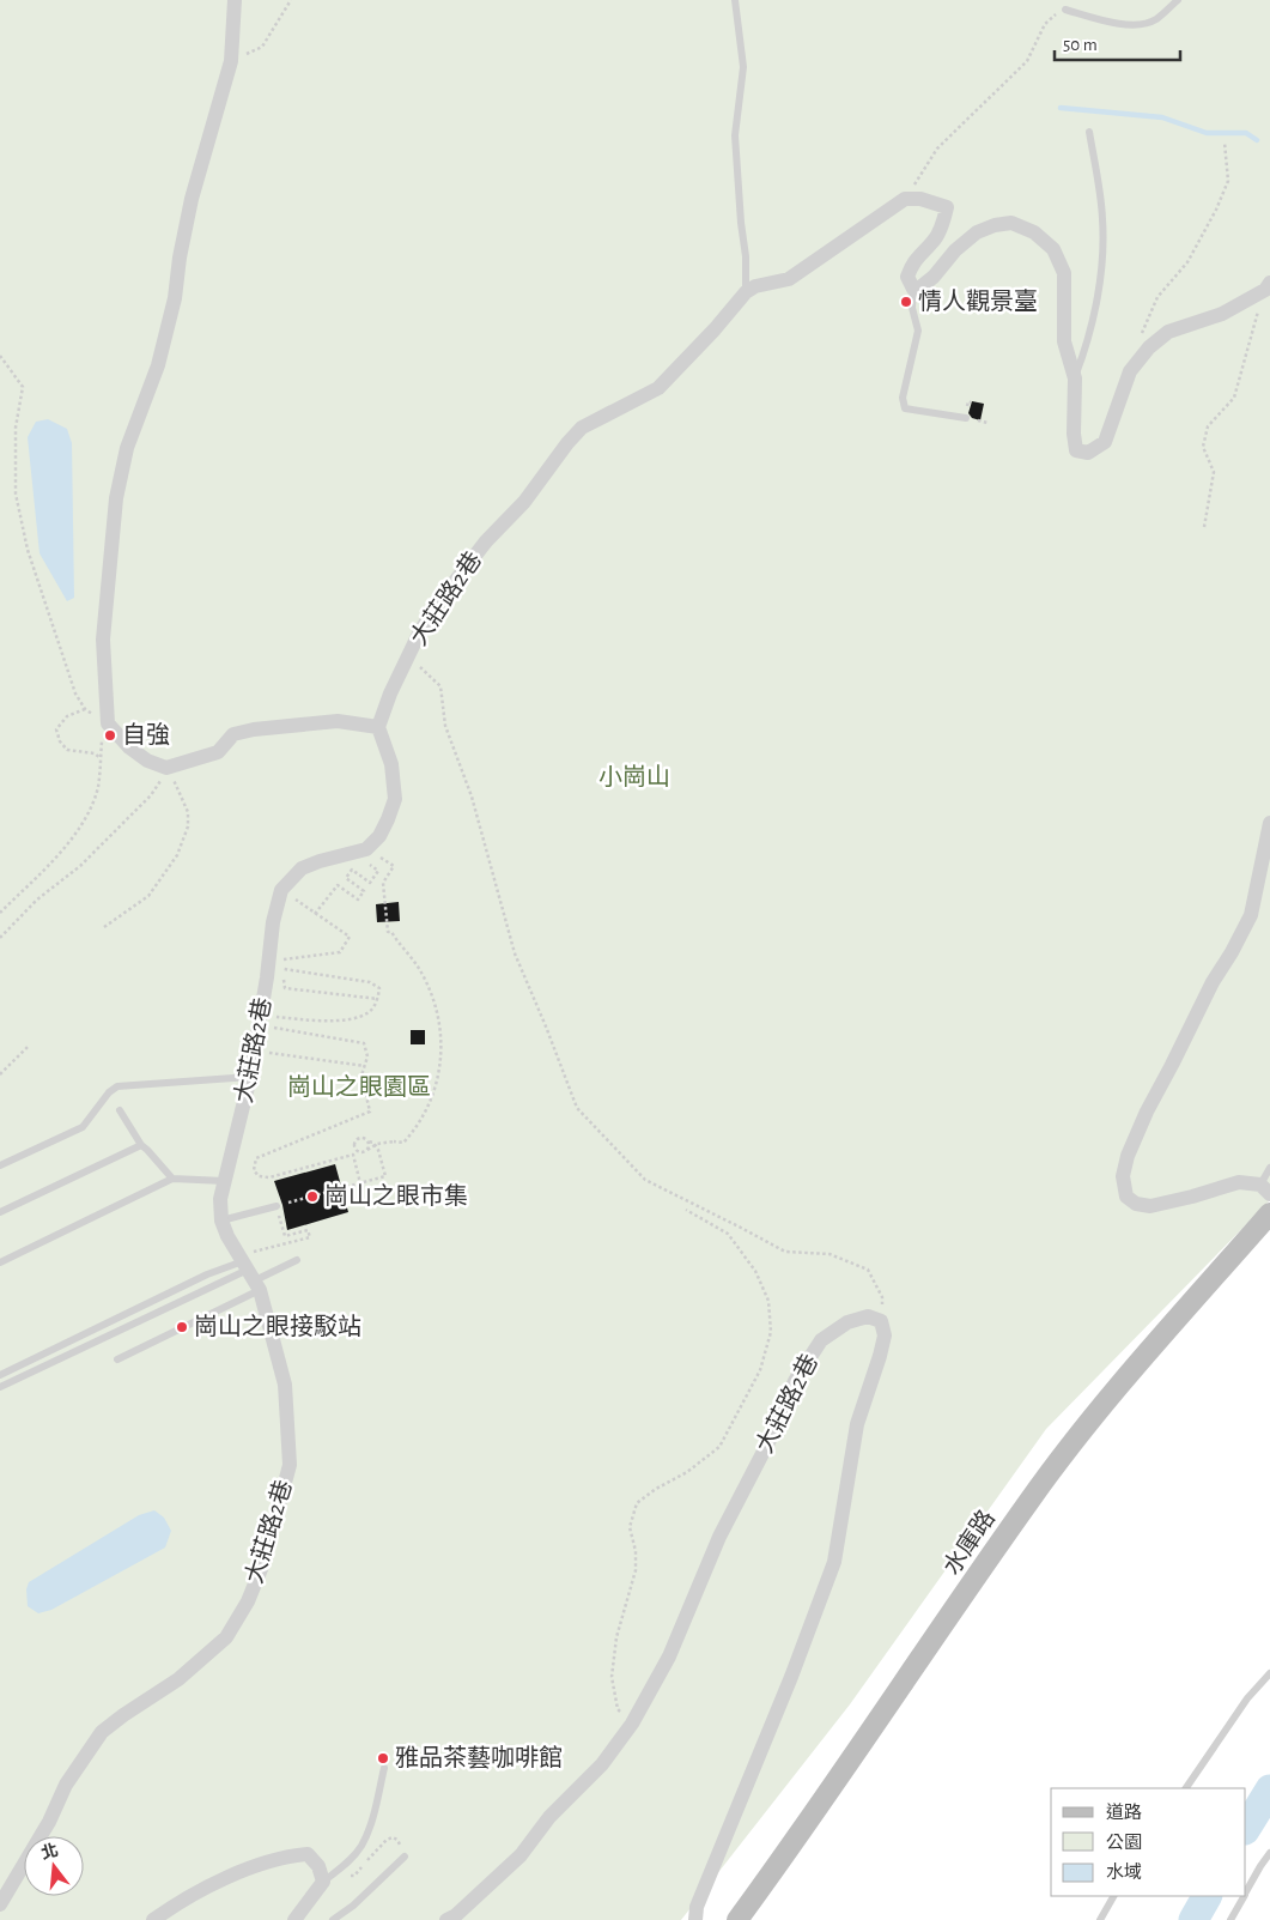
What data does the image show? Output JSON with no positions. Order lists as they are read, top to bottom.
{
  "streets": {
    "street": ["大莊路2巷", "水庫路"]
  },
  "parks": ["小崗山", "崗山之眼園區"],
  "places": [
    "情人觀景臺",
    "自強",
    "崗山之眼市集",
    "崗山之眼接駁站",
    "雅品茶藝咖啡館"
  ],
  "legend": ["道路", "公園", "水域"],
  "scale_bar": "50 m",
  "north": "top"
}
